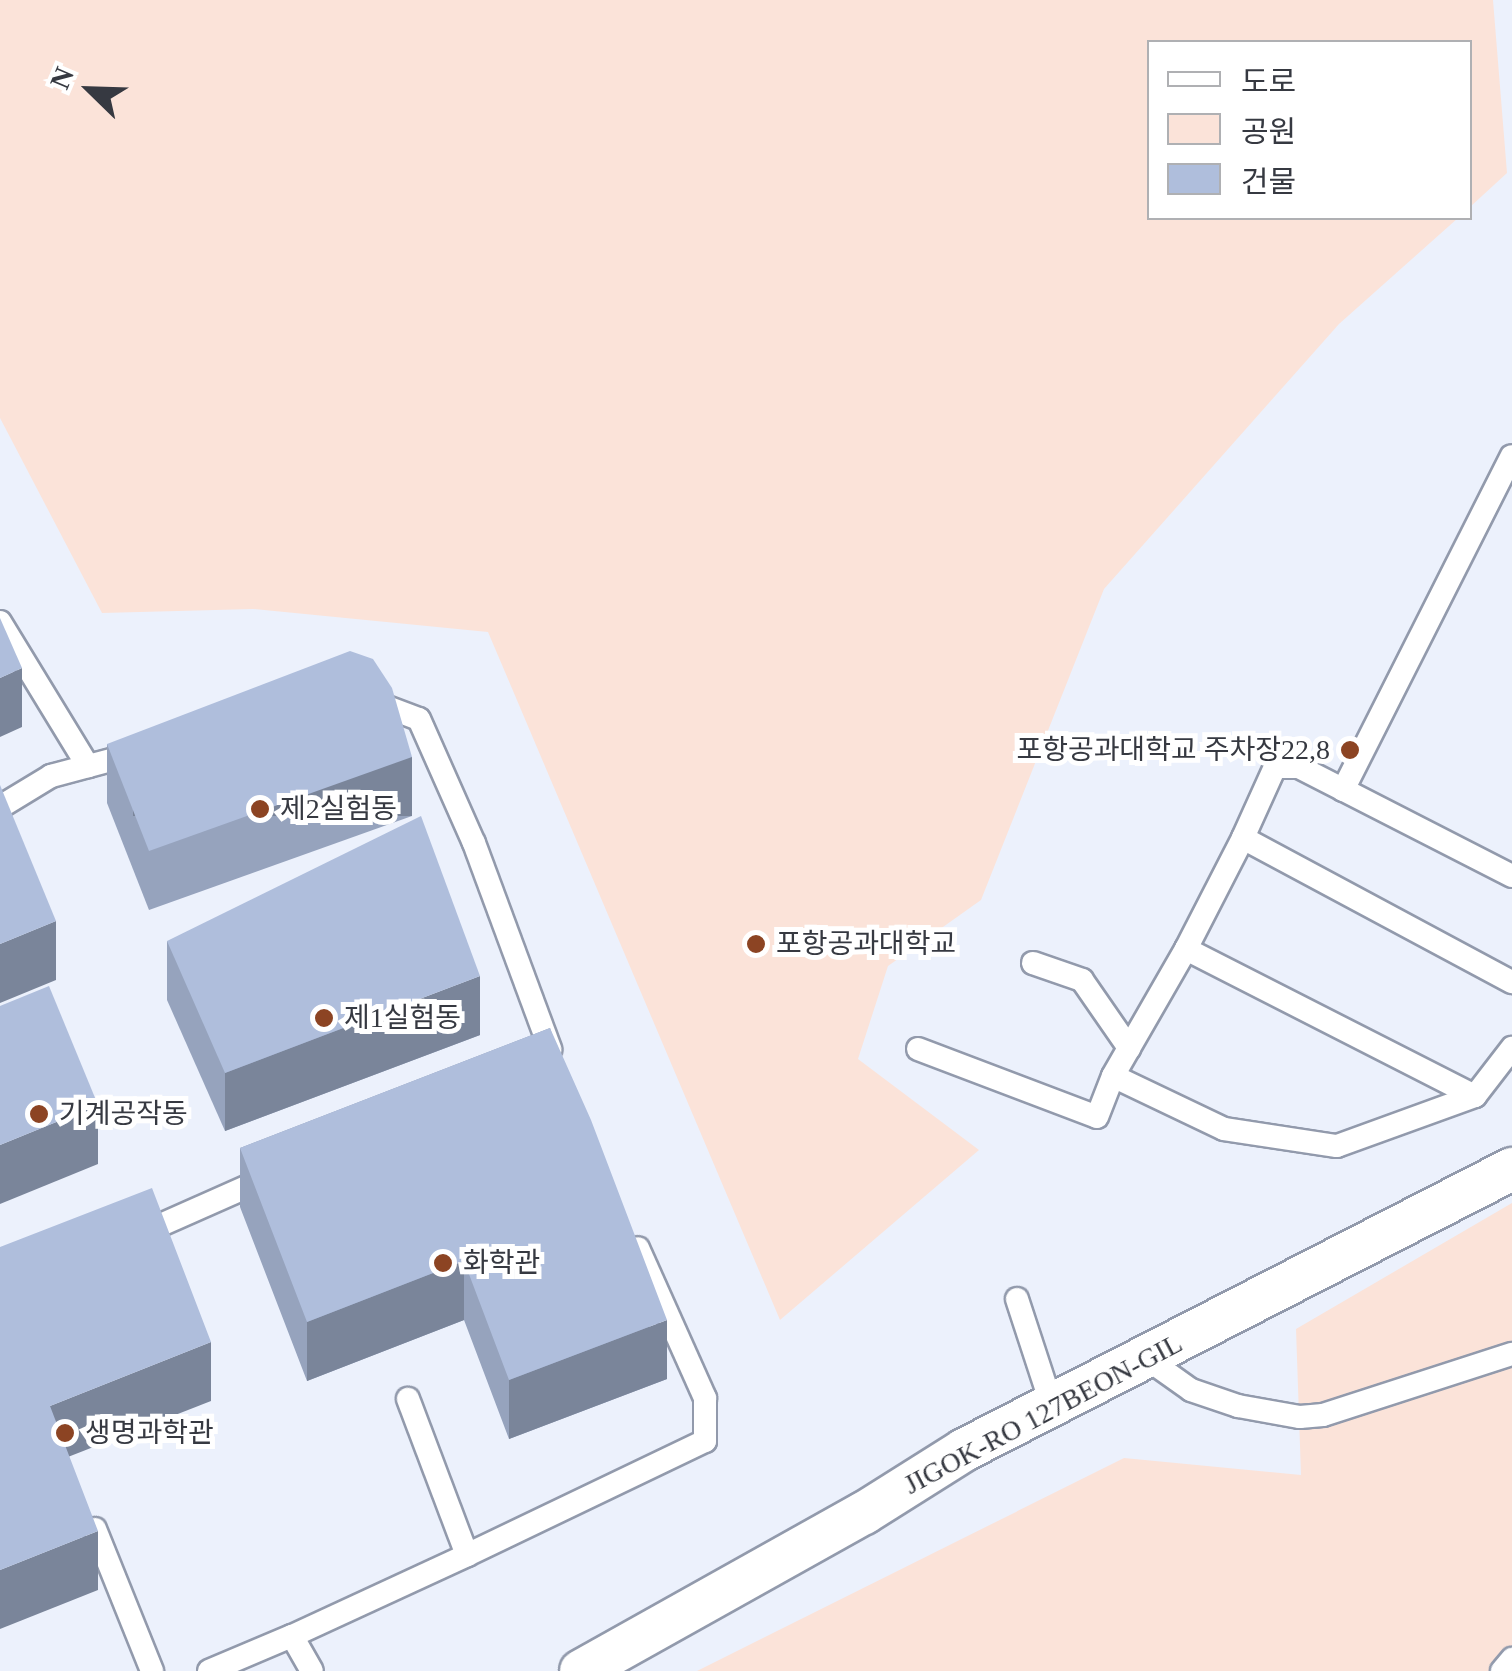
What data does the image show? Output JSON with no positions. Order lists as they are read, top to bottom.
{
  "streets": {
    "street": ["JIGOK-RO 127BEON-GIL"]
  },
  "places": [
    "포항공과대학교 주차장22,8",
    "제2실험동",
    "포항공과대학교",
    "제1실험동",
    "기계공작동",
    "화학관",
    "생명과학관"
  ],
  "legend": ["도로", "공원", "건물"],
  "north": "top left"
}
